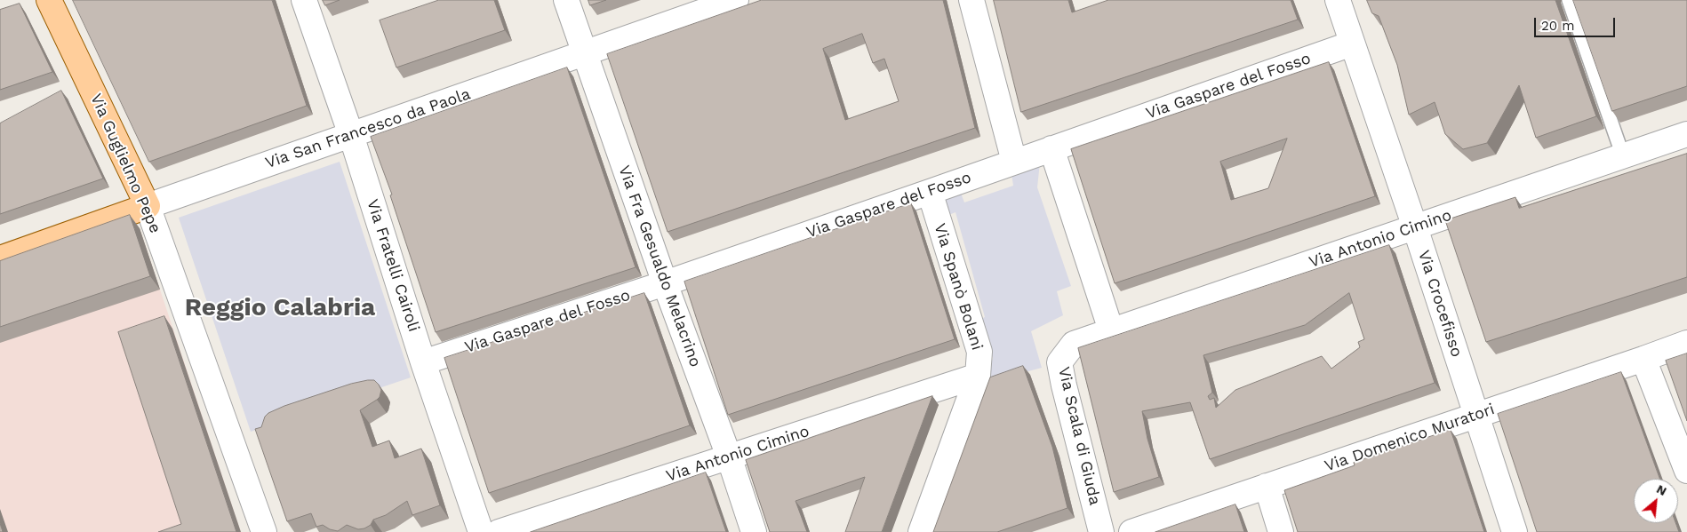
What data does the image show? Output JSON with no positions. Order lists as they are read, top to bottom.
{
  "streets": {
    "main road": ["Via San Francesco da Paola", "Via Guglielmo Pepe"],
    "street": [
      "Via Gaspare del Fosso",
      "Via Antonio Cimino",
      "Via Fratelli Cairoli",
      "Via Fra Gesualdo Melacrino",
      "Via Spanò Bolani",
      "Via Crocefisso",
      "Via Scala di Giuda",
      "Via Domenico Muratori"
    ]
  },
  "crossings": [
    ["Via Gaspare del Fosso", "Via Fratelli Cairoli"],
    ["Via Gaspare del Fosso", "Via Fra Gesualdo Melacrino"],
    ["Via Gaspare del Fosso", "Via Spanò Bolani"],
    ["Via Gaspare del Fosso", "Via Crocefisso"],
    ["Via San Francesco da Paola", "Via Guglielmo Pepe"],
    ["Via San Francesco da Paola", "Via Fratelli Cairoli"],
    ["Via San Francesco da Paola", "Via Fra Gesualdo Melacrino"],
    ["Via Antonio Cimino", "Via Fra Gesualdo Melacrino"],
    ["Via Antonio Cimino", "Via Spanò Bolani"],
    ["Via Antonio Cimino", "Via Crocefisso"],
    ["Via Antonio Cimino", "Via Scala di Giuda"],
    ["Via Crocefisso", "Via Domenico Muratori"]
  ],
  "districts": ["Reggio Calabria"],
  "scale_bar": "20 m",
  "north": "top right"
}
